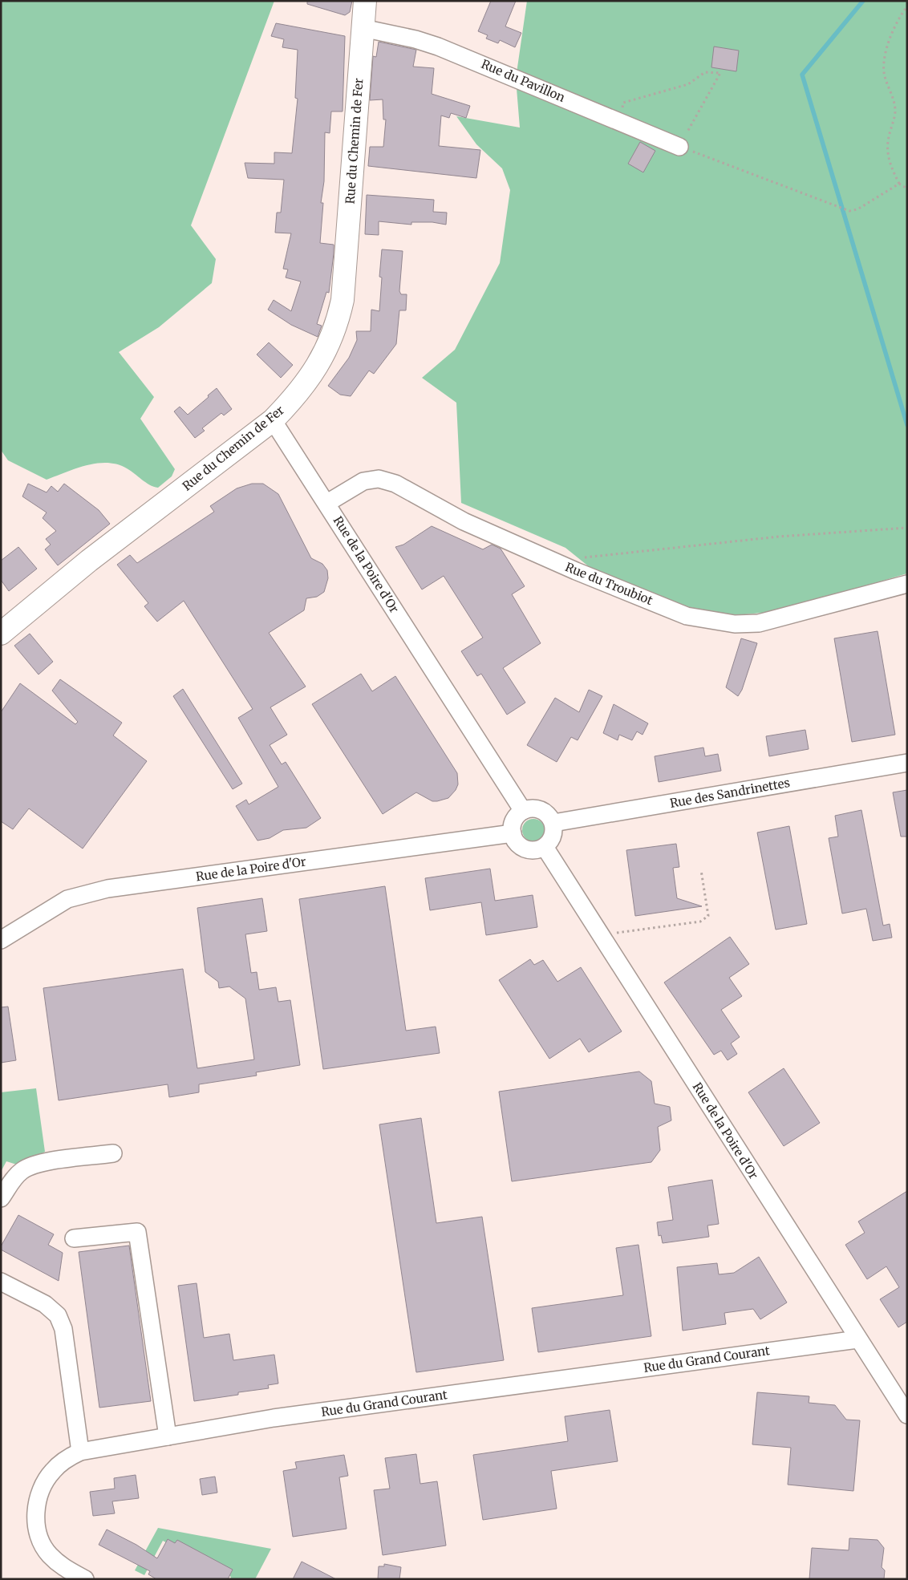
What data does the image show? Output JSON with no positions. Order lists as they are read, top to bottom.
{
  "streets": {
    "main road": ["Rue du Chemin de Fer"],
    "street": [
      "Rue du Pavillon",
      "Rue de la Poire d'Or",
      "Rue du Troubiot",
      "Rue des Sandrinettes",
      "Rue du Grand Courant"
    ]
  },
  "crossings": [
    ["Rue du Pavillon", "Rue du Chemin de Fer"],
    ["Rue du Chemin de Fer", "Rue de la Poire d'Or"],
    ["Rue de la Poire d'Or", "Rue du Troubiot"],
    ["Rue de la Poire d'Or", "Rue des Sandrinettes"],
    ["Rue de la Poire d'Or", "Rue du Grand Courant"]
  ]
}
